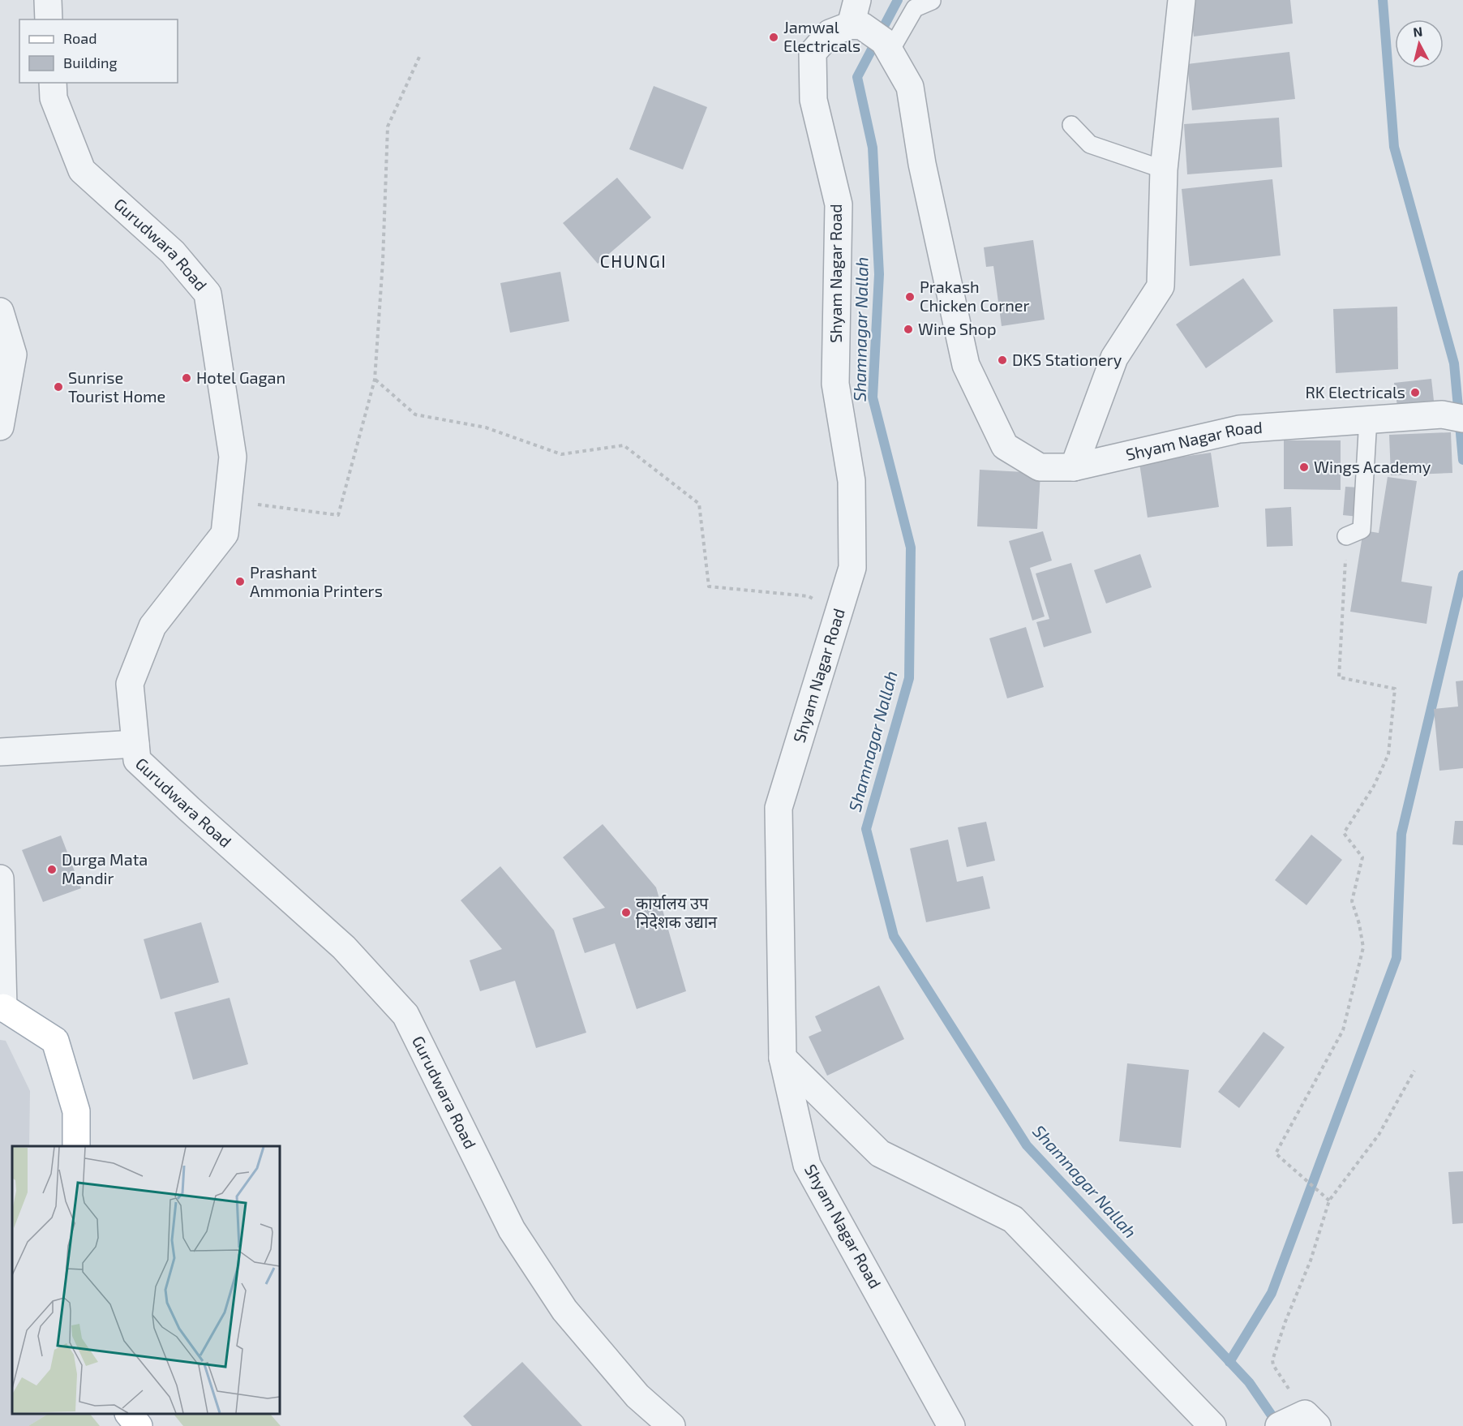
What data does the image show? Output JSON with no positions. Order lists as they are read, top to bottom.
{
  "streets": {
    "street": ["Gurudwara Road", "Shyam Nagar Road"]
  },
  "districts": ["CHUNGI"],
  "water": ["Shamnagar Nallah"],
  "places": [
    "Jamwal Electricals",
    "Prakash Chicken Corner",
    "Wine Shop",
    "DKS Stationery",
    "Hotel Gagan",
    "Sunrise Tourist Home",
    "RK Electricals",
    "Wings Academy",
    "Prashant Ammonia Printers",
    "Durga Mata Mandir",
    "कार्यालय उप निदेशक उद्यान"
  ],
  "legend": ["Road", "Building"],
  "north": "top"
}
